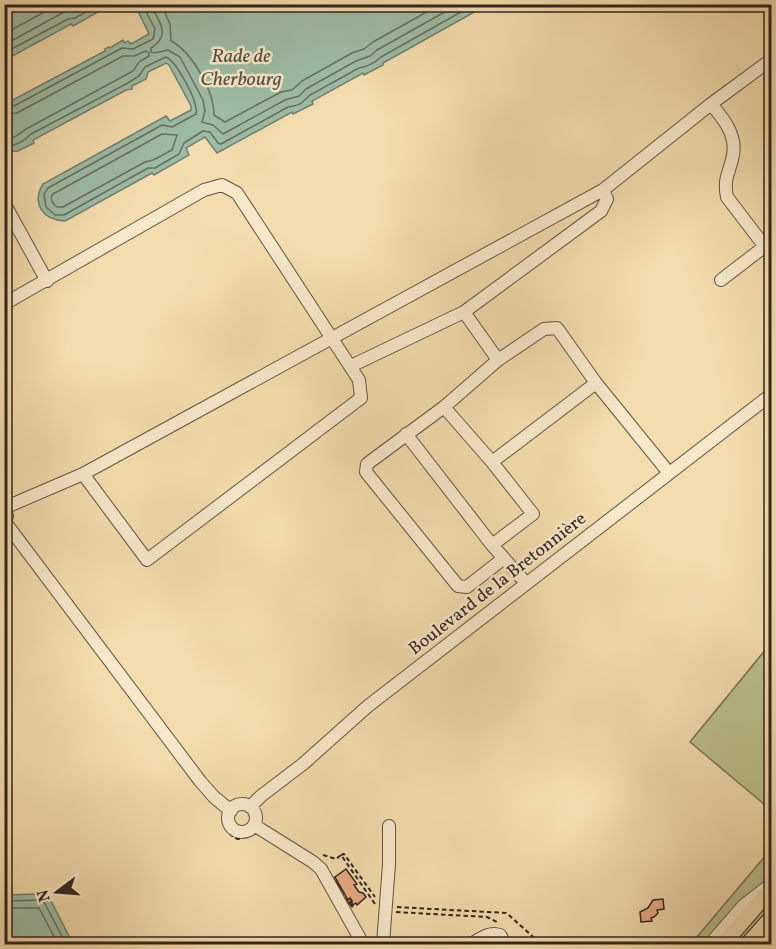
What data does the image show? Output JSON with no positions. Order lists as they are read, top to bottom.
{
  "streets": {
    "street": ["Boulevard de la Bretonnière"]
  },
  "water": ["Rade de Cherbourg"],
  "north": "left"
}
